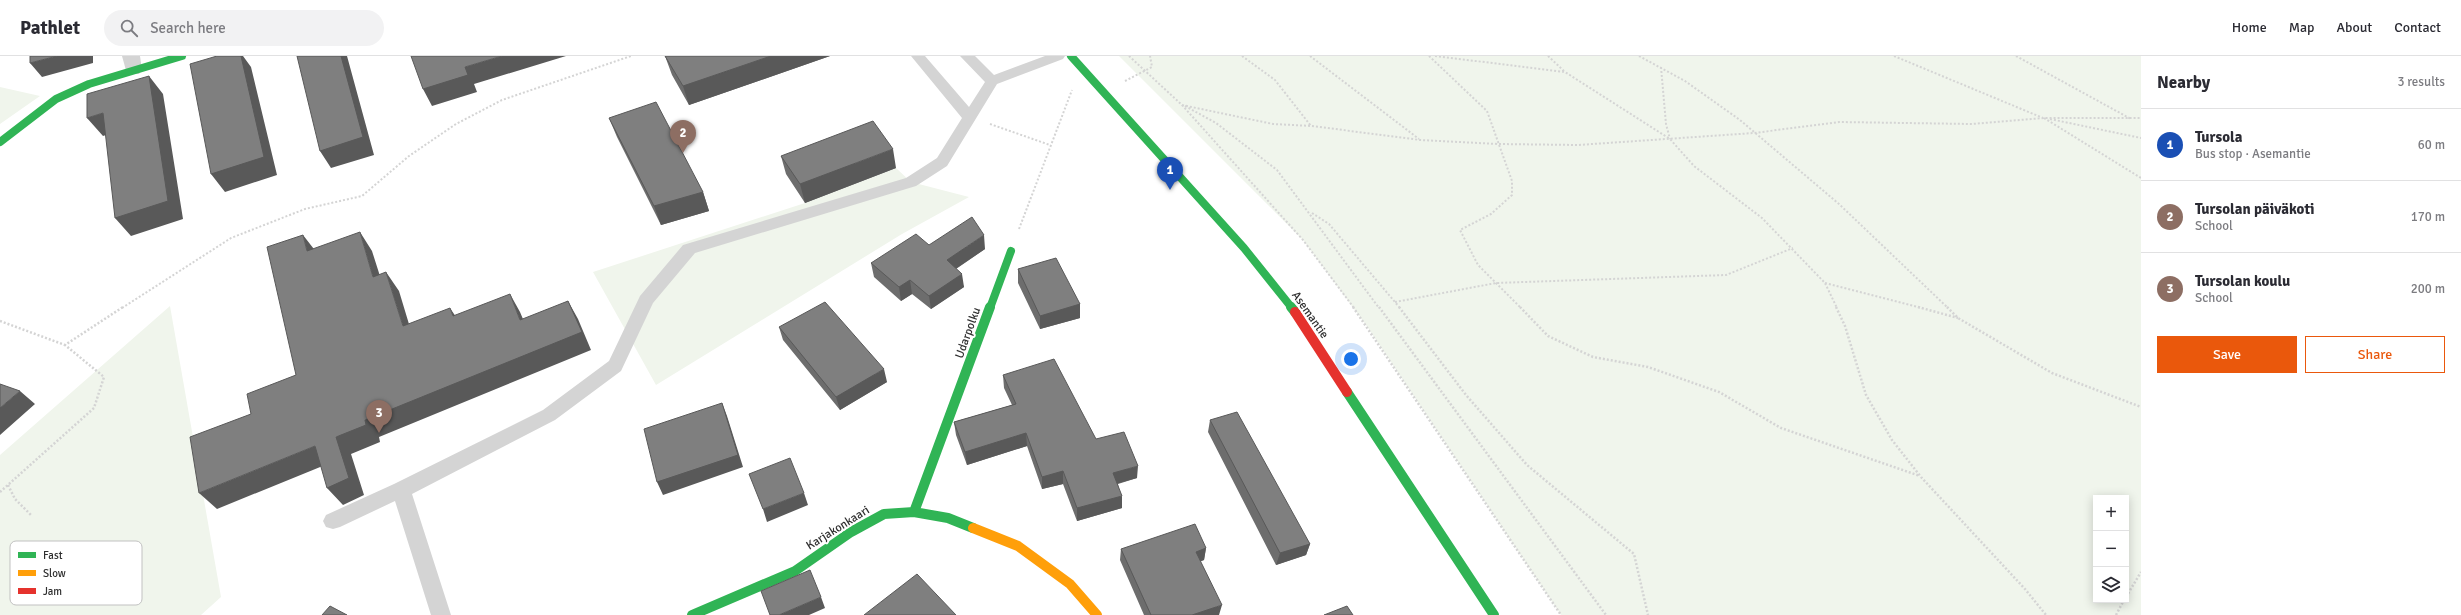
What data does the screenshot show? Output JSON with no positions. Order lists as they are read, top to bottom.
{
  "streets": {
    "street": ["Asemantie", "Udarpolku", "Karjakonkaari"]
  },
  "crossings": [
    ["Udarpolku", "Karjakonkaari"]
  ],
  "legend": ["Fast", "Slow", "Jam"],
  "page": {
    "header": "Pathlet",
    "search": "Search here",
    "nav": [
      "Home",
      "Map",
      "About",
      "Contact"
    ],
    "heading": ["Nearby", "3 results"],
    "list": [
      {
        "mark": "1",
        "name": "Tursola",
        "note": "Bus stop · Asemantie",
        "value": "60 m"
      },
      {
        "mark": "2",
        "name": "Tursolan päiväkoti",
        "note": "School",
        "value": "170 m"
      },
      {
        "mark": "3",
        "name": "Tursolan koulu",
        "note": "School",
        "value": "200 m"
      }
    ],
    "pins": ["2", "1", "3"],
    "buttons": ["Save", "Share"],
    "map_buttons": ["+", "−"]
  }
}
